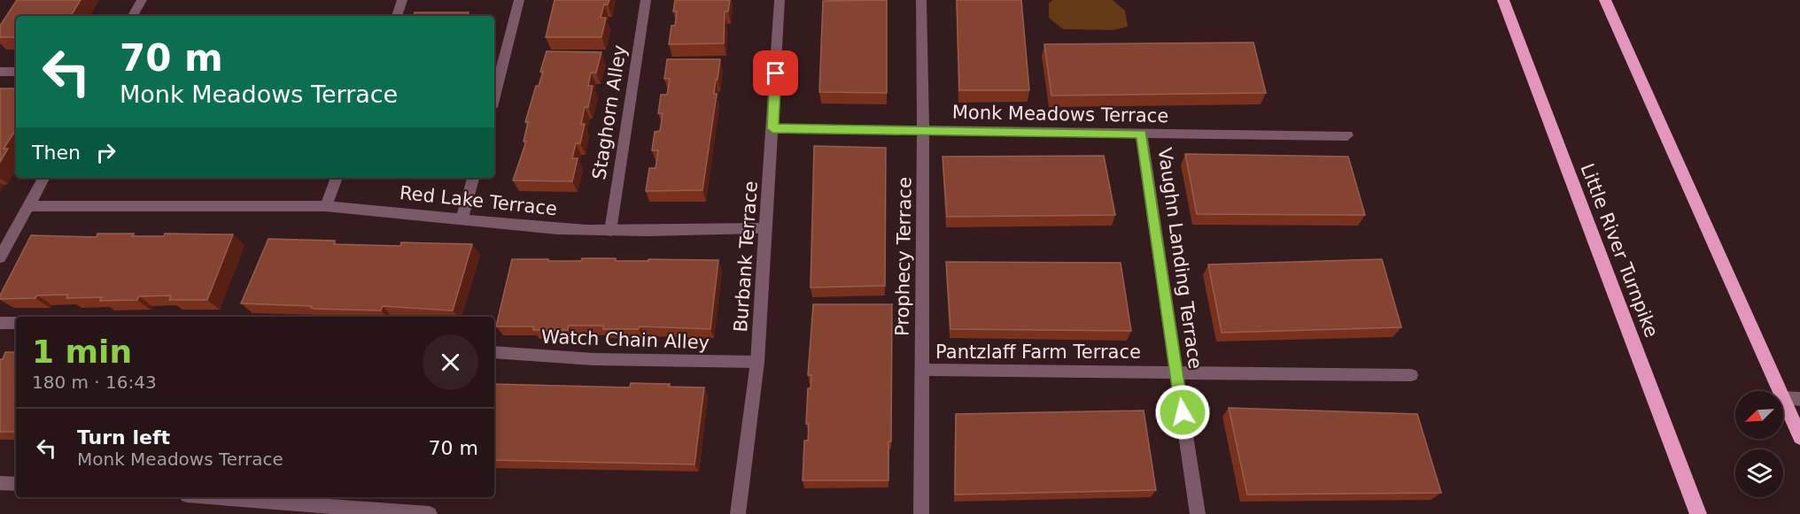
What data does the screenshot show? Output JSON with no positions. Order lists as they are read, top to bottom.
{
  "streets": {
    "highway": ["Little River Turnpike"],
    "street": [
      "Staghorn Alley",
      "Monk Meadows Terrace",
      "Red Lake Terrace",
      "Burbank Terrace",
      "Prophecy Terrace",
      "Vaughn Landing Terrace",
      "Watch Chain Alley",
      "Pantzlaff Farm Terrace"
    ]
  },
  "crossings": [
    ["Staghorn Alley", "Red Lake Terrace"],
    ["Monk Meadows Terrace", "Burbank Terrace"],
    ["Monk Meadows Terrace", "Prophecy Terrace"],
    ["Monk Meadows Terrace", "Vaughn Landing Terrace"],
    ["Red Lake Terrace", "Burbank Terrace"],
    ["Burbank Terrace", "Watch Chain Alley"],
    ["Prophecy Terrace", "Pantzlaff Farm Terrace"],
    ["Vaughn Landing Terrace", "Pantzlaff Farm Terrace"]
  ],
  "north": "bottom left",
  "page": {
    "turn": ["70 m", "Monk Meadows Terrace"],
    "then": "Then",
    "heading": ["1 min", "180 m · 16:43"],
    "list": [
      {
        "name": "Turn left",
        "note": "Monk Meadows Terrace",
        "value": "70 m"
      }
    ]
  }
}
